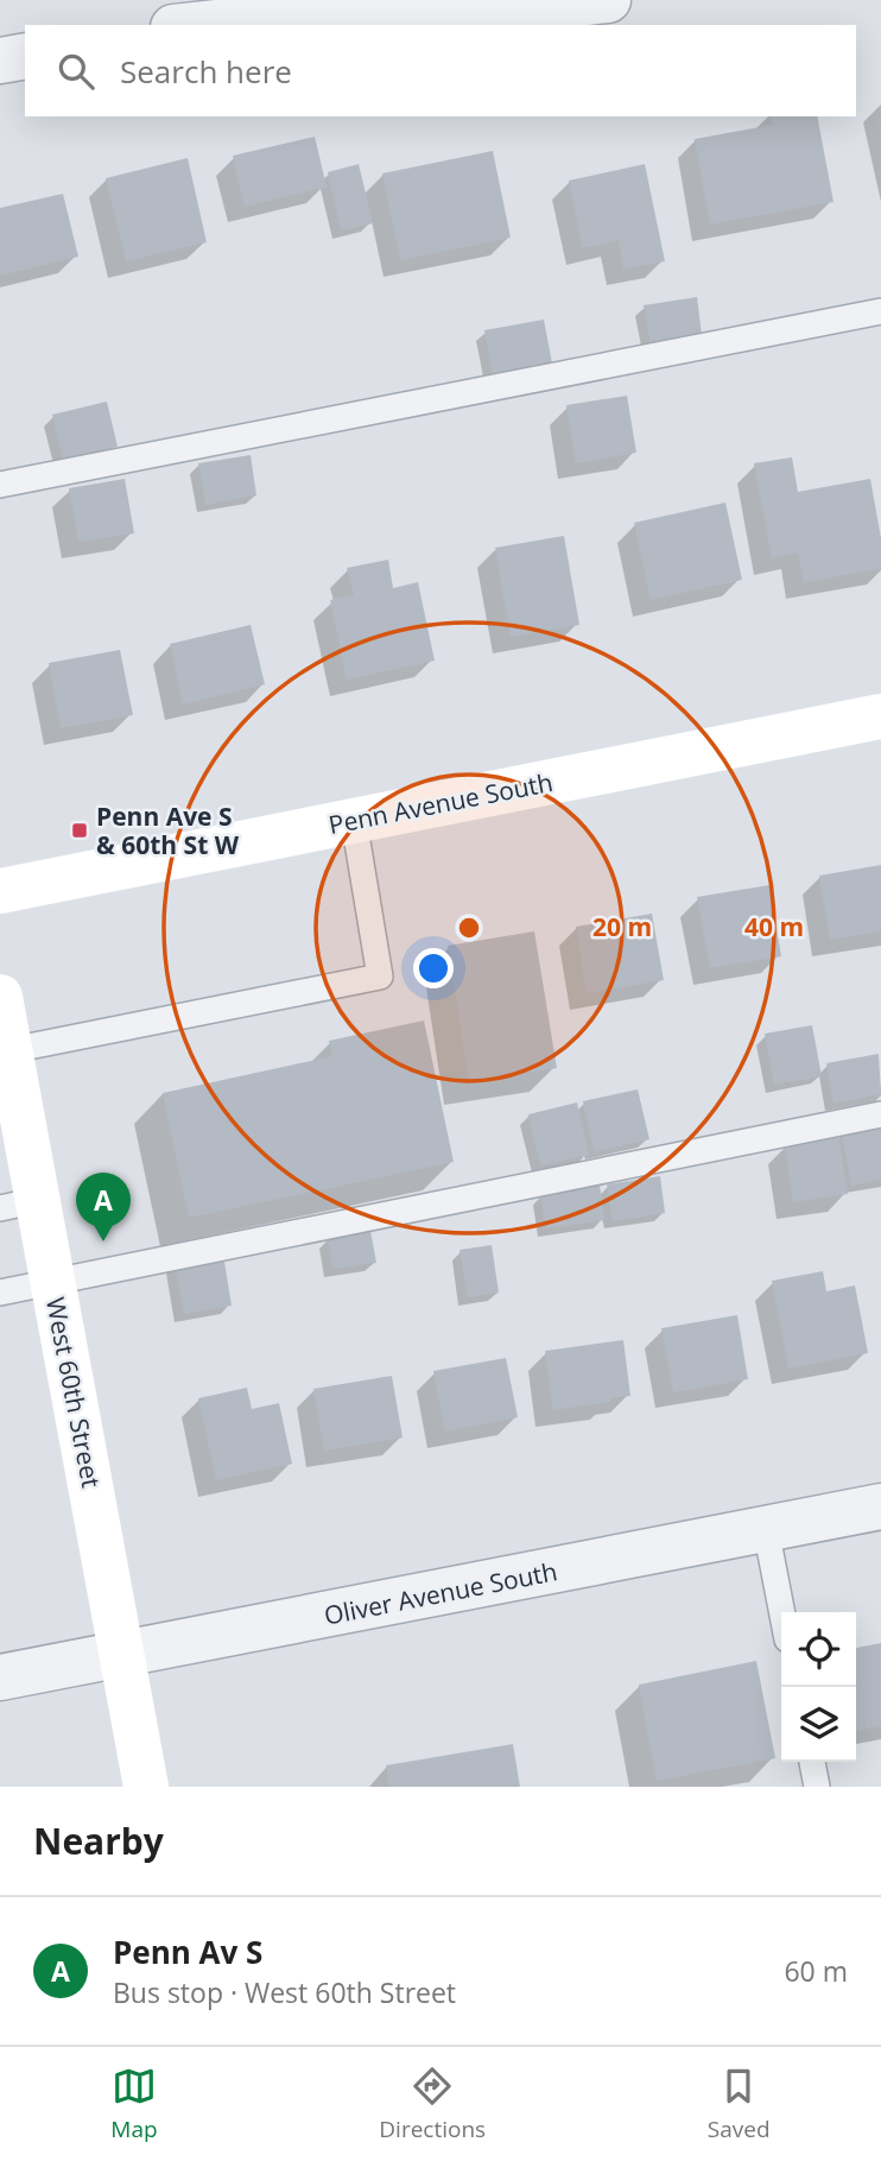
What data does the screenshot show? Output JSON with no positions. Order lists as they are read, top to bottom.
{
  "streets": {
    "main road": ["Penn Avenue South", "West 60th Street"],
    "street": ["Oliver Avenue South"]
  },
  "crossings": [
    ["West 60th Street", "Oliver Avenue South"]
  ],
  "places": {
    "transit": ["Penn Ave S & 60th St W"]
  },
  "page": {
    "search": "Search here",
    "pins": "A",
    "heading": "Nearby",
    "list": [
      {
        "mark": "A",
        "name": "Penn Av S",
        "note": "Bus stop · West 60th Street",
        "value": "60 m"
      }
    ],
    "nav": ["Map", "Directions", "Saved"]
  },
  "rings": ["20 m", "40 m"]
}
